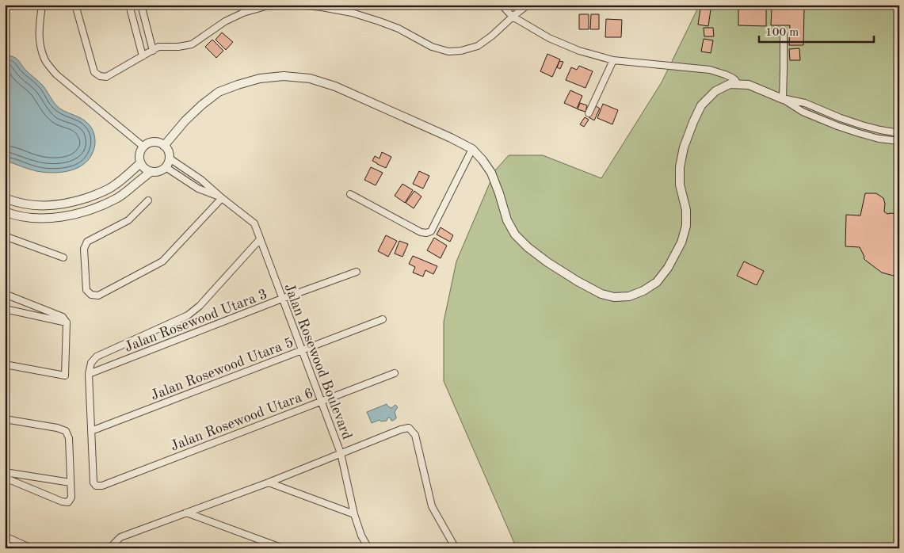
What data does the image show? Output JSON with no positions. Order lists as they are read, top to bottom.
{
  "streets": {
    "street": [
      "Jalan Rosewood Utara 3",
      "Jalan Rosewood Boulevard",
      "Jalan Rosewood Utara 5",
      "Jalan Rosewood Utara 6"
    ]
  },
  "crossings": [
    ["Jalan Rosewood Utara 3", "Jalan Rosewood Boulevard"],
    ["Jalan Rosewood Boulevard", "Jalan Rosewood Utara 5"],
    ["Jalan Rosewood Boulevard", "Jalan Rosewood Utara 6"],
    ["Jalan Rosewood Utara 5", "Jalan Rosewood Utara 6"]
  ],
  "scale_bar": "100 m"
}
